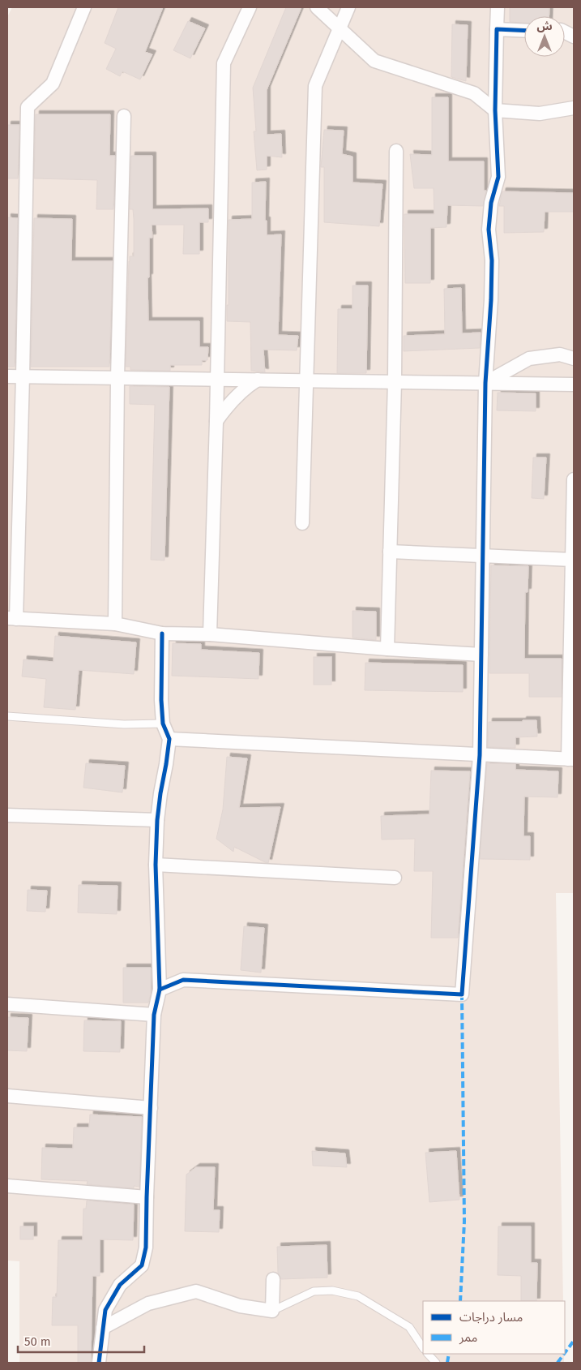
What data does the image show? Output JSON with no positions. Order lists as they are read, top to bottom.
{
  "legend": ["مسار دراجات", "ممر"],
  "scale_bar": "50 m",
  "north": "top"
}
